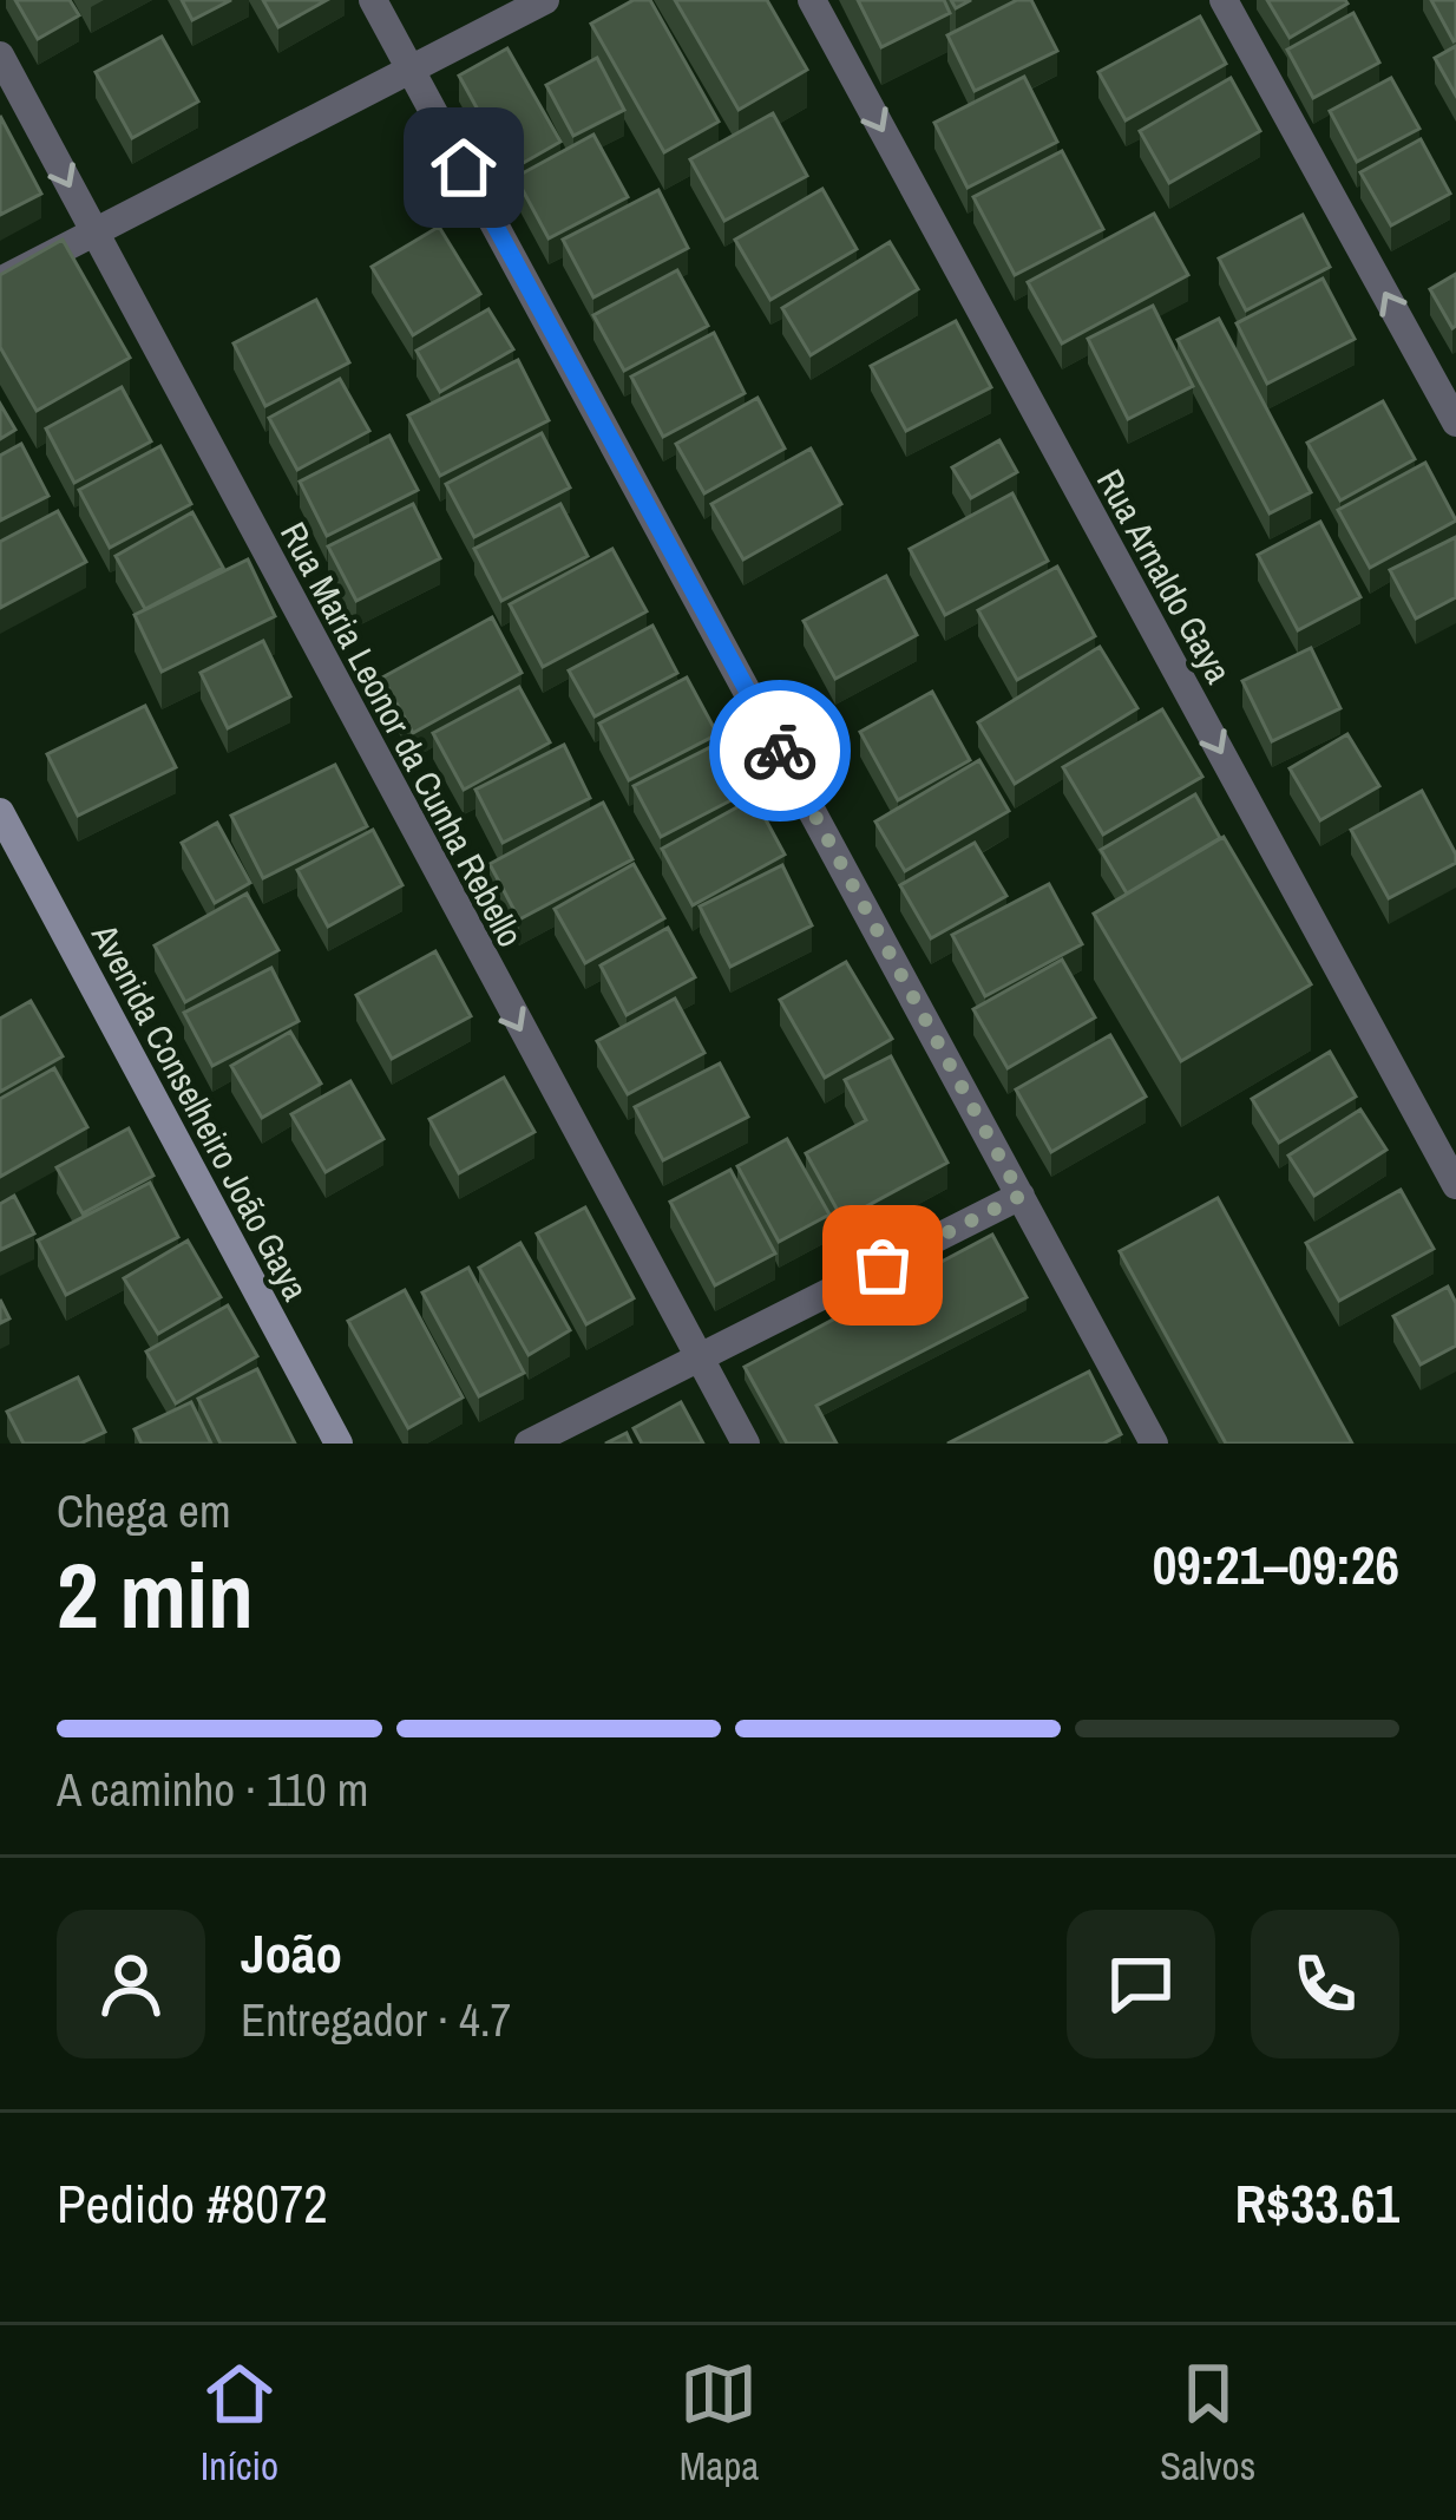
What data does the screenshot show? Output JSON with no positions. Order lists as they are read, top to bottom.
{
  "streets": {
    "street": ["Rua Arnaldo Gaya", "Rua Maria Leonor da Cunha Rebello", "Avenida Conselheiro João Gaya"]
  },
  "one_way": ["Rua Arnaldo Gaya", "Rua Maria Leonor da Cunha Rebello"],
  "page": {
    "heading": ["2 min", "Chega em", "09:21–09:26"],
    "panel": [
      "João",
      "Entregador · 4.7",
      "Pedido #8072",
      "R$33.61"
    ],
    "bar": "A caminho · 110 m",
    "tabs": ["Início", "Mapa", "Salvos"]
  }
}
